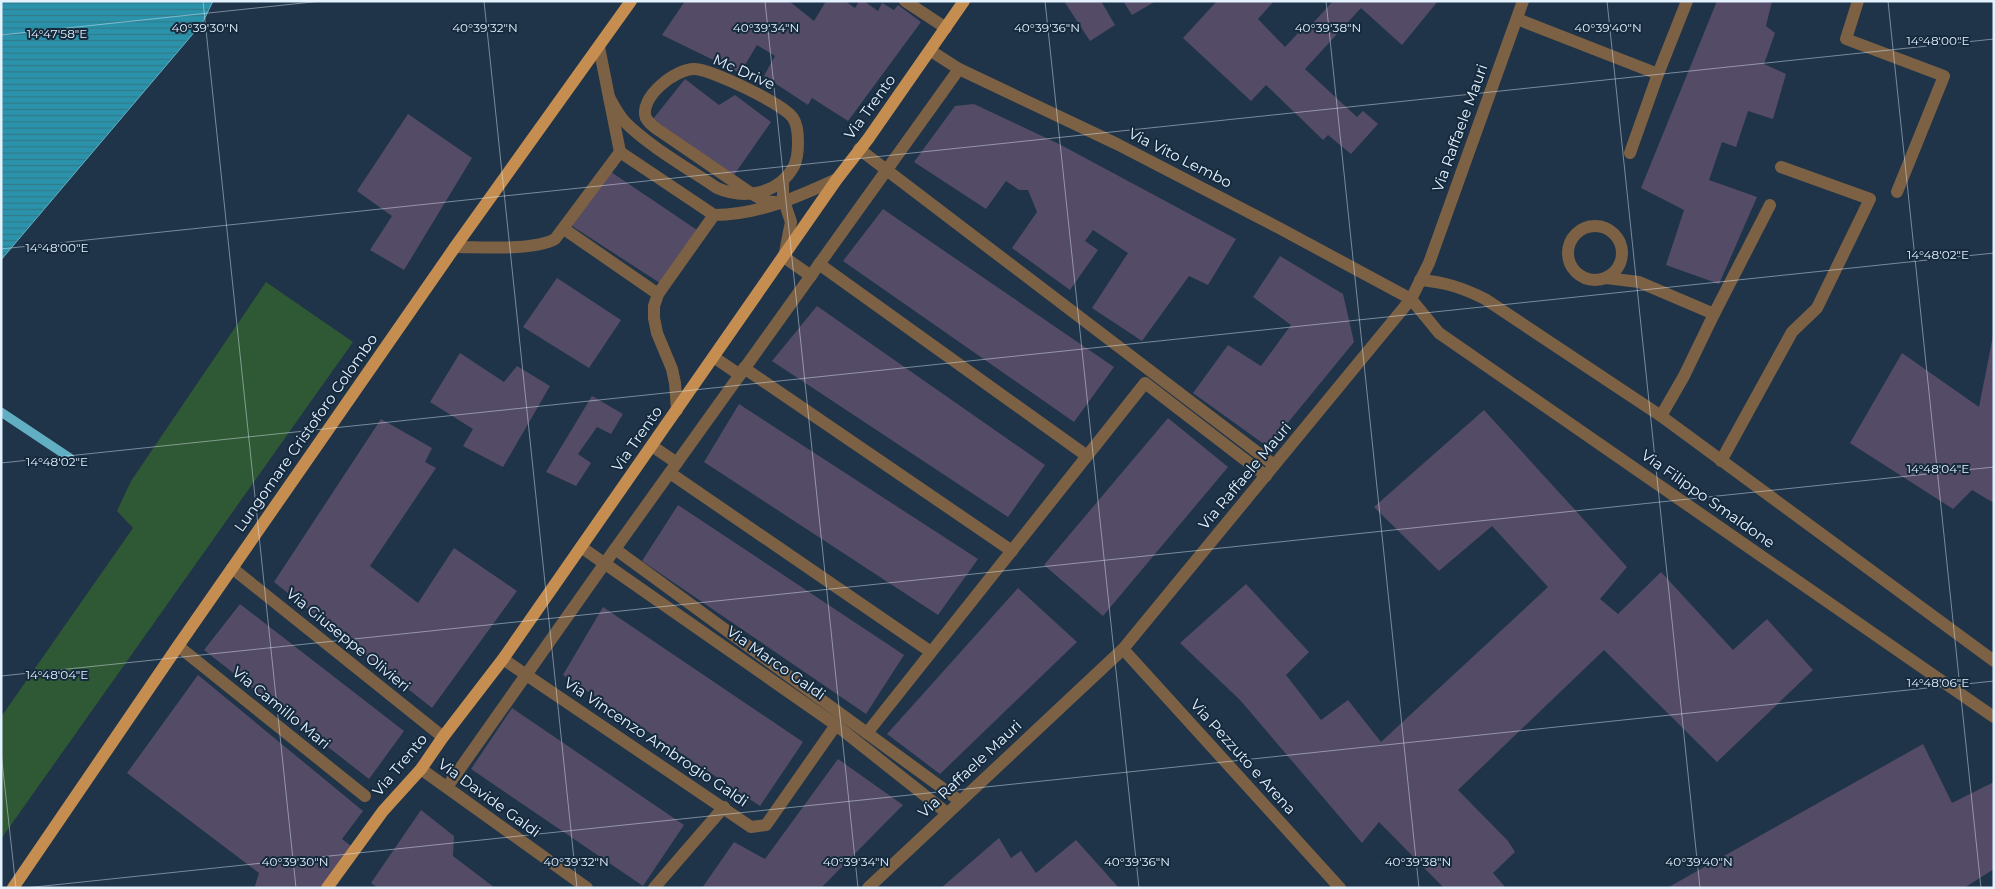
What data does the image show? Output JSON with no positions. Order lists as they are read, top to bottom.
{
  "streets": {
    "main road": ["Via Trento", "Lungomare Cristoforo Colombo"],
    "street": [
      "Mc Drive",
      "Via Raffaele Mauri",
      "Via Vito Lembo",
      "Via Filippo Smaldone",
      "Via Giuseppe Olivieri",
      "Via Marco Galdi",
      "Via Camillo Mari",
      "Via Vincenzo Ambrogio Galdi",
      "Via Pezzuto e Arena",
      "Via Davide Galdi"
    ]
  },
  "crossings": [
    ["Via Trento", "Via Vito Lembo"],
    ["Via Trento", "Via Giuseppe Olivieri"],
    ["Via Trento", "Via Marco Galdi"],
    ["Via Trento", "Via Vincenzo Ambrogio Galdi"],
    ["Via Trento", "Via Davide Galdi"],
    ["Via Raffaele Mauri", "Via Vito Lembo"],
    ["Via Raffaele Mauri", "Via Filippo Smaldone"],
    ["Via Raffaele Mauri", "Via Marco Galdi"],
    ["Via Raffaele Mauri", "Via Pezzuto e Arena"],
    ["Via Vito Lembo", "Via Filippo Smaldone"],
    ["Lungomare Cristoforo Colombo", "Via Giuseppe Olivieri"],
    ["Lungomare Cristoforo Colombo", "Via Camillo Mari"],
    ["Via Marco Galdi", "Via Vincenzo Ambrogio Galdi"]
  ],
  "coordinates": [
    "40°39'30\"N",
    "40°39'32\"N",
    "40°39'34\"N",
    "40°39'36\"N",
    "40°39'38\"N",
    "40°39'40\"N",
    "14°47'58\"E",
    "14°48'00\"E",
    "14°48'02\"E",
    "14°48'04\"E",
    "14°48'06\"E"
  ]
}
